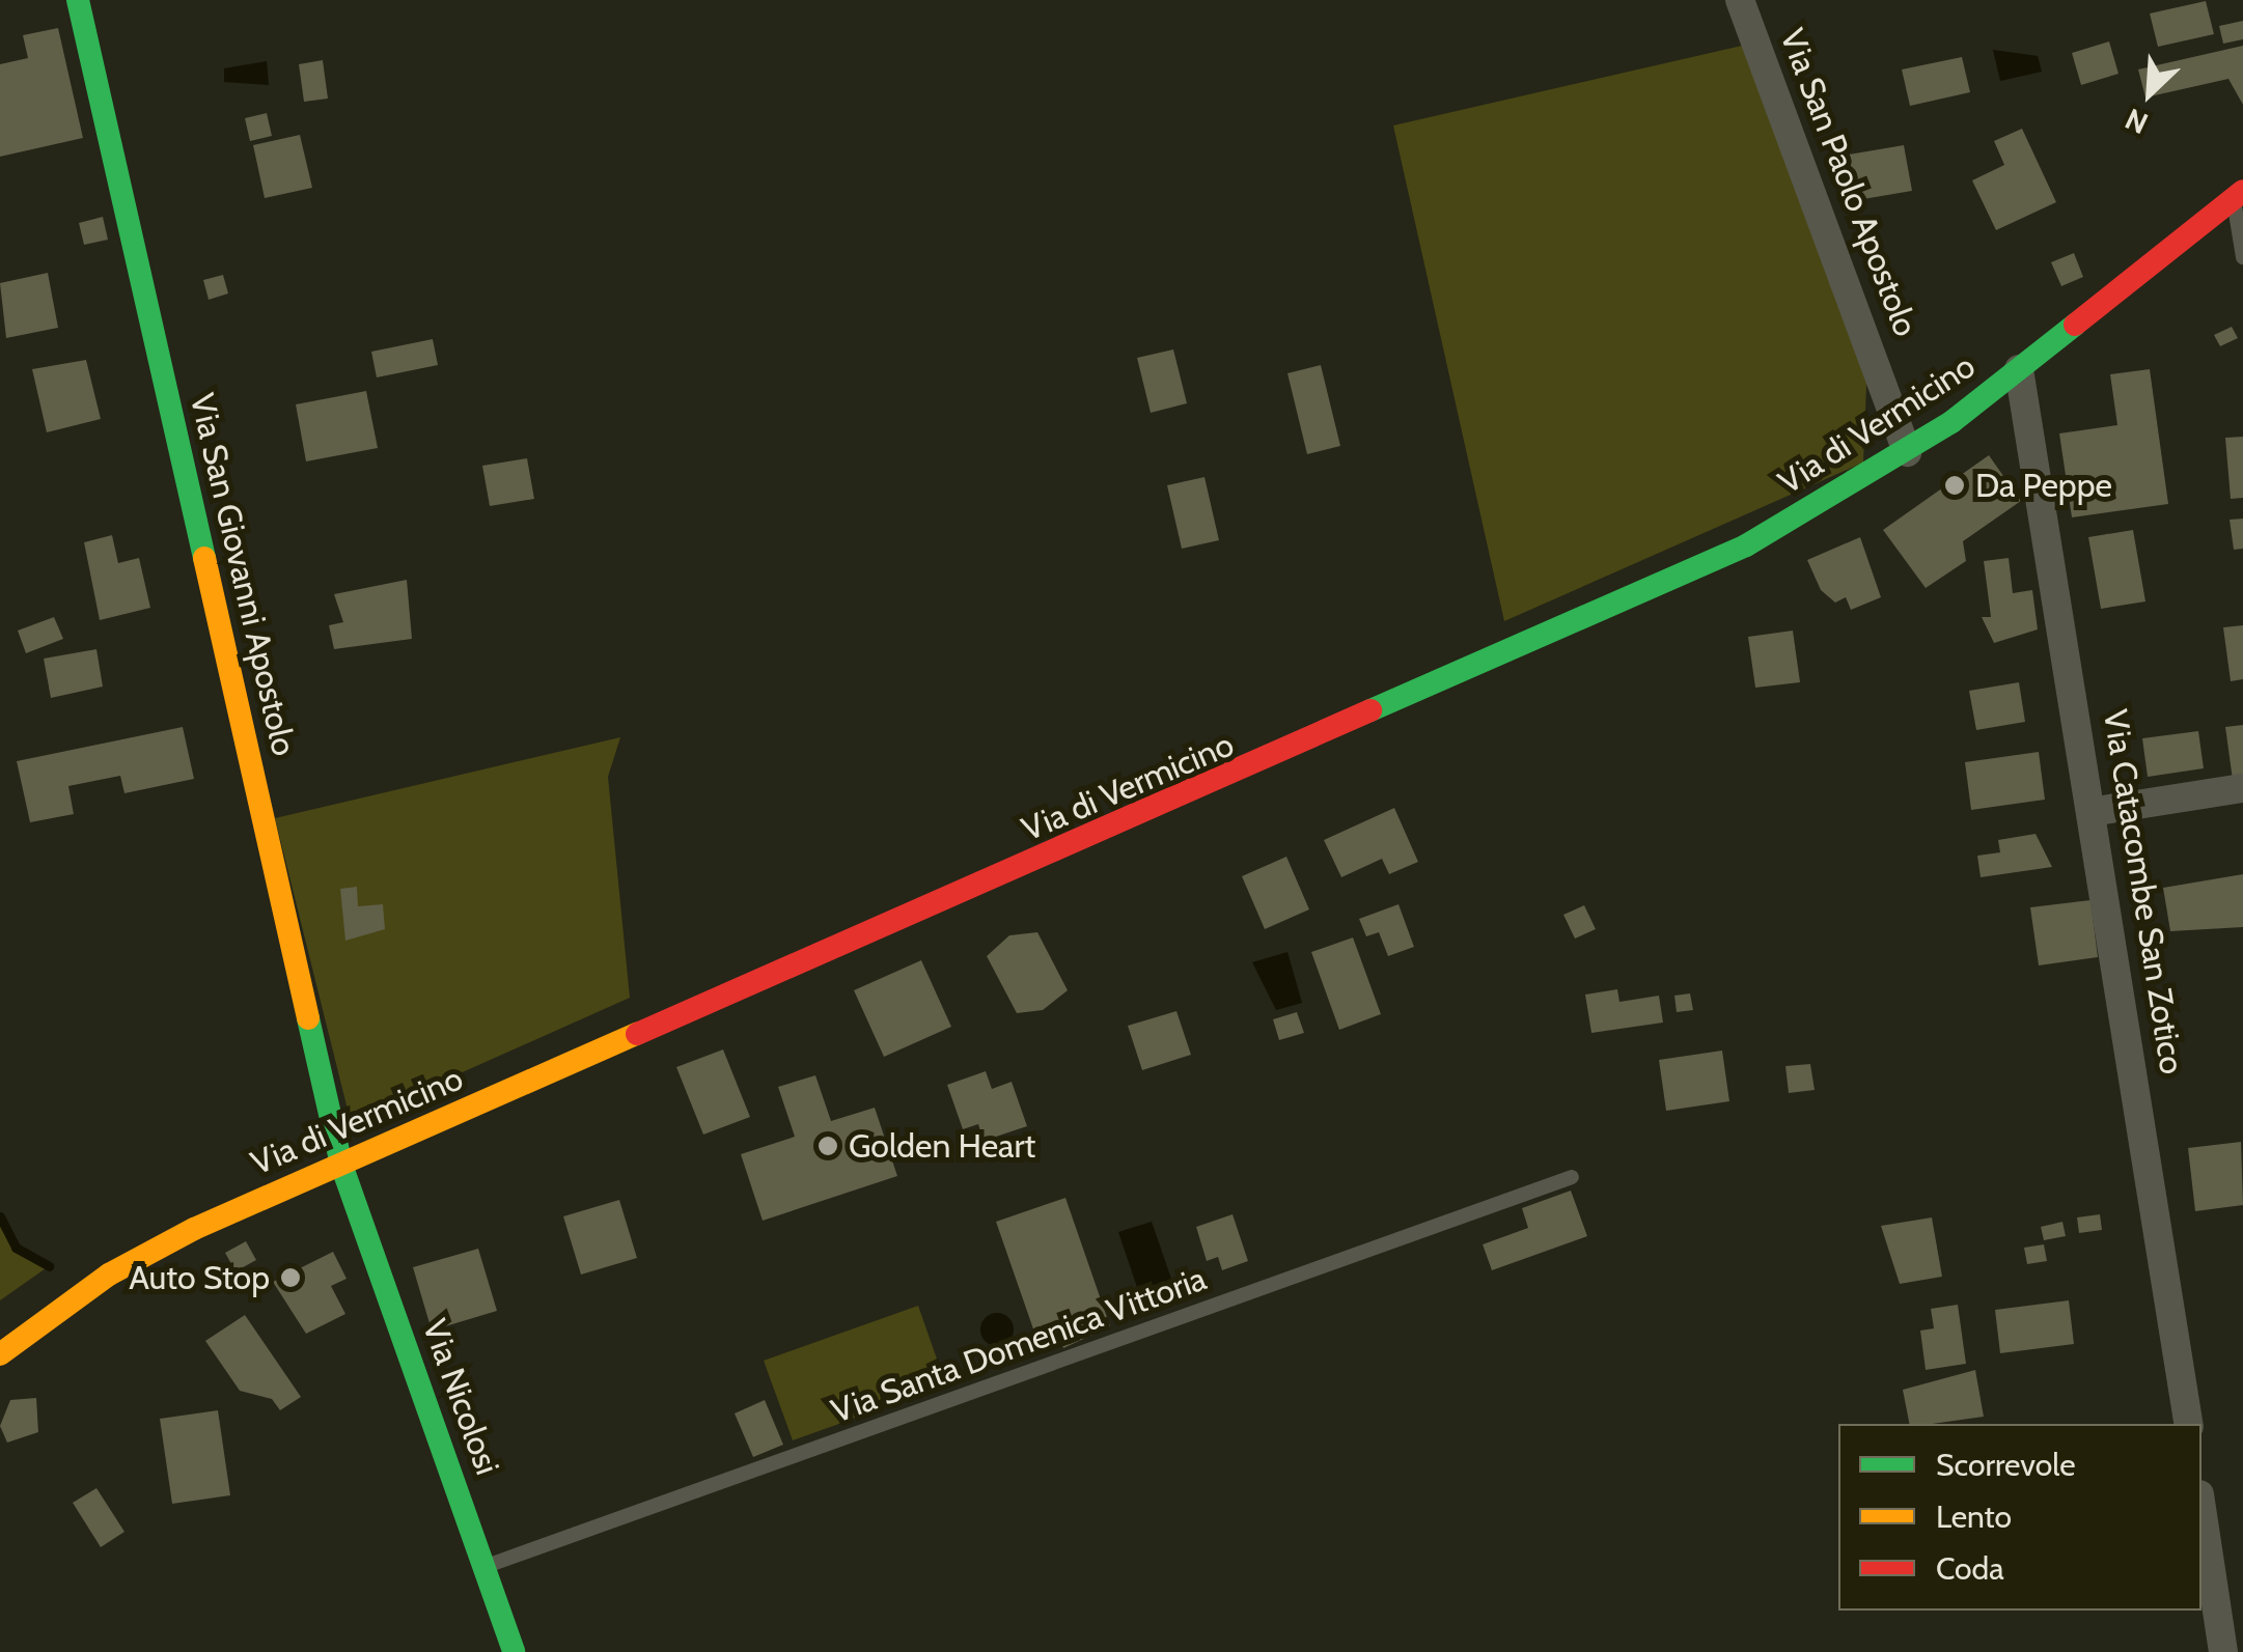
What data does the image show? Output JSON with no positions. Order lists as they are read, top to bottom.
{
  "streets": {
    "main road": ["Via di Vermicino", "Via San Giovanni Apostolo", "Via Nicolosi"],
    "street": ["Via San Paolo Apostolo", "Via Catacombe San Zotico"],
    "lane": ["Via Santa Domenica Vittoria"]
  },
  "crossings": [
    ["Via San Paolo Apostolo", "Via di Vermicino"],
    ["Via di Vermicino", "Via San Giovanni Apostolo"],
    ["Via di Vermicino", "Via Catacombe San Zotico"],
    ["Via di Vermicino", "Via Nicolosi"],
    ["Via San Giovanni Apostolo", "Via Nicolosi"],
    ["Via Santa Domenica Vittoria", "Via Nicolosi"]
  ],
  "places": ["Da Peppe", "Golden Heart", "Auto Stop"],
  "legend": ["Scorrevole", "Lento", "Coda"],
  "north": "bottom left"
}
